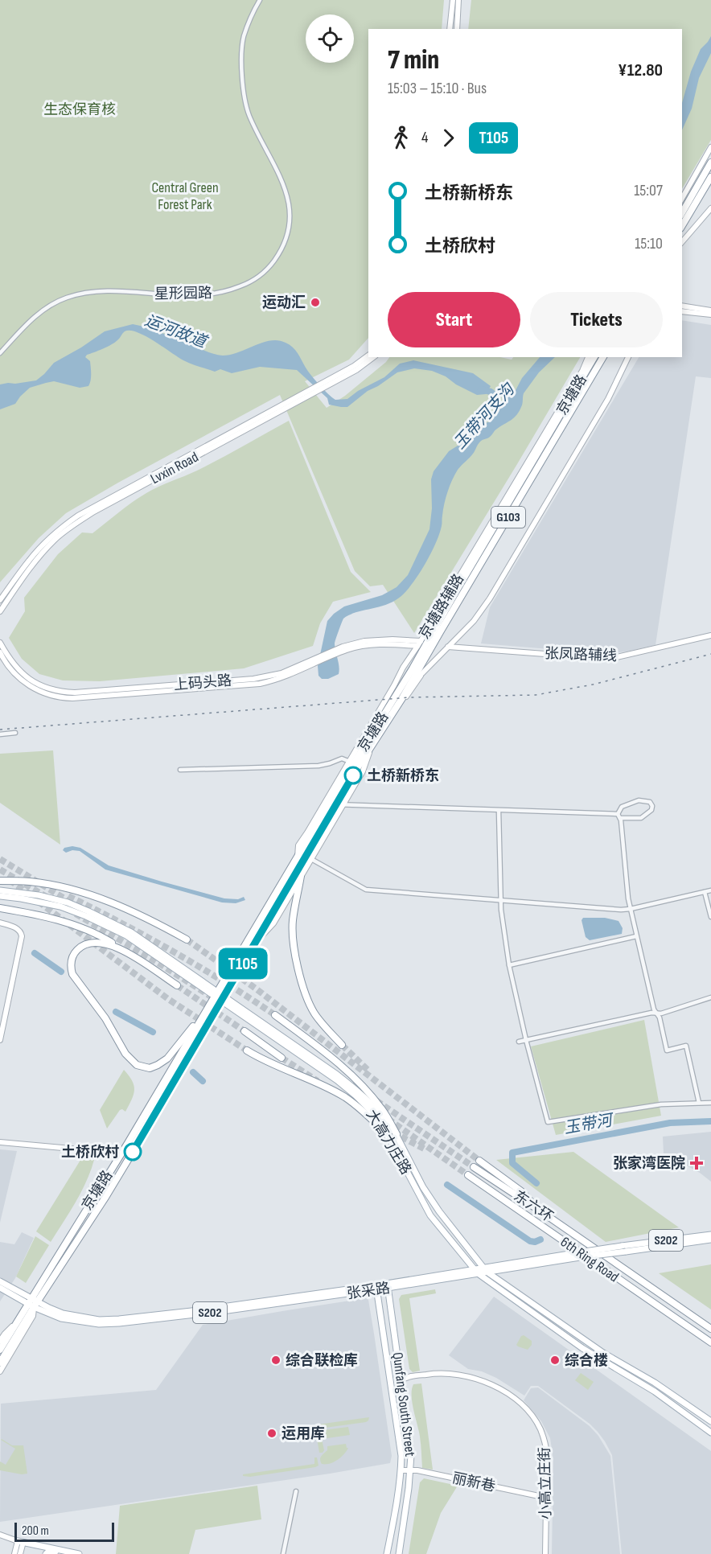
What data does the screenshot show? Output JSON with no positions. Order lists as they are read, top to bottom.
{
  "streets": {
    "highway": [
      "京塘路",
      "G103",
      "东六环",
      "6th Ring Road"
    ],
    "main road": [
      "大高力庄路",
      "S202",
      "张采路",
      "Qunfang South Street"
    ],
    "street": [
      "星形园路",
      "Lvxin Road",
      "京塘路辅路",
      "张凤路辅线",
      "上码头路",
      "丽新巷",
      "小高立庄街"
    ]
  },
  "crossings": [
    ["京塘路", "G103"],
    ["京塘路", "京塘路辅路"],
    ["京塘路", "大高力庄路"],
    ["京塘路", "S202"],
    ["京塘路", "张采路"],
    ["G103", "S202"],
    ["G103", "张采路"],
    ["京塘路辅路", "张凤路辅线"],
    ["京塘路辅路", "上码头路"],
    ["大高力庄路", "张采路"],
    ["S202", "张采路"],
    ["张采路", "Qunfang South Street"],
    ["Qunfang South Street", "丽新巷"],
    ["Qunfang South Street", "小高立庄街"],
    ["丽新巷", "小高立庄街"]
  ],
  "water": ["运河故道", "玉带河支沟", "玉带河"],
  "parks": ["生态保育核", "Central Green Forest Park"],
  "places": {
    "other": [
      "运动汇",
      "土桥新桥东",
      "土桥欣村",
      "综合联检库",
      "综合楼",
      "运用库"
    ],
    "health": ["张家湾医院"]
  },
  "lines": ["bus line T105"],
  "scale_bar": "200 m",
  "page": {
    "on_map": "T105",
    "heading": ["7 min", "15:03 – 15:10 · Bus", "¥12.80"],
    "legs": ["4", "T105"],
    "list": [
      {
        "name": "土桥新桥东",
        "value": "15:07"
      },
      {
        "name": "土桥欣村",
        "value": "15:10"
      }
    ],
    "buttons": ["Start", "Tickets"],
    "scale": "200 m"
  }
}
